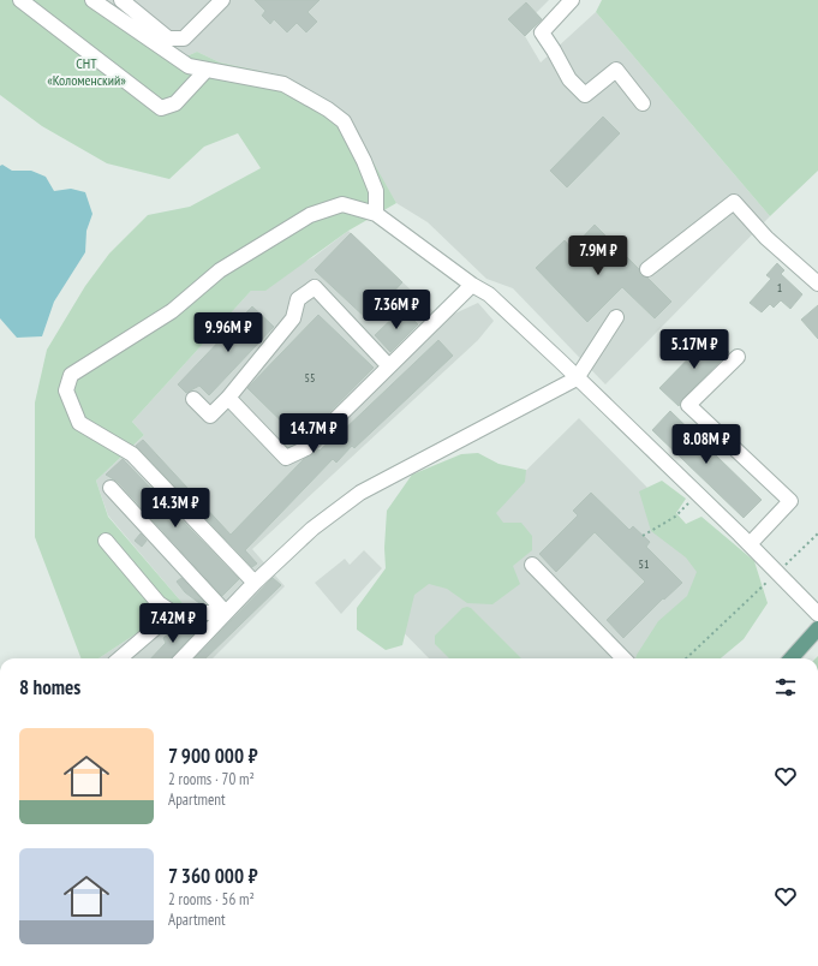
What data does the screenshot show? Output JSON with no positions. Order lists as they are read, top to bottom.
{
  "parks": ["СНТ «Коломенский»"],
  "house_numbers": ["1", "55", "51"],
  "page": {
    "price": [
      "7.9M ₽",
      "7.36M ₽",
      "9.96M ₽",
      "5.17M ₽",
      "14.7M ₽",
      "8.08M ₽",
      "14.3M ₽",
      "7.42M ₽"
    ],
    "heading": "8 homes",
    "list": [
      {
        "name": "7 900 000 ₽",
        "note": "2 rooms · 70 m² · Apartment"
      },
      {
        "name": "7 360 000 ₽",
        "note": "2 rooms · 56 m² · Apartment"
      }
    ]
  }
}
